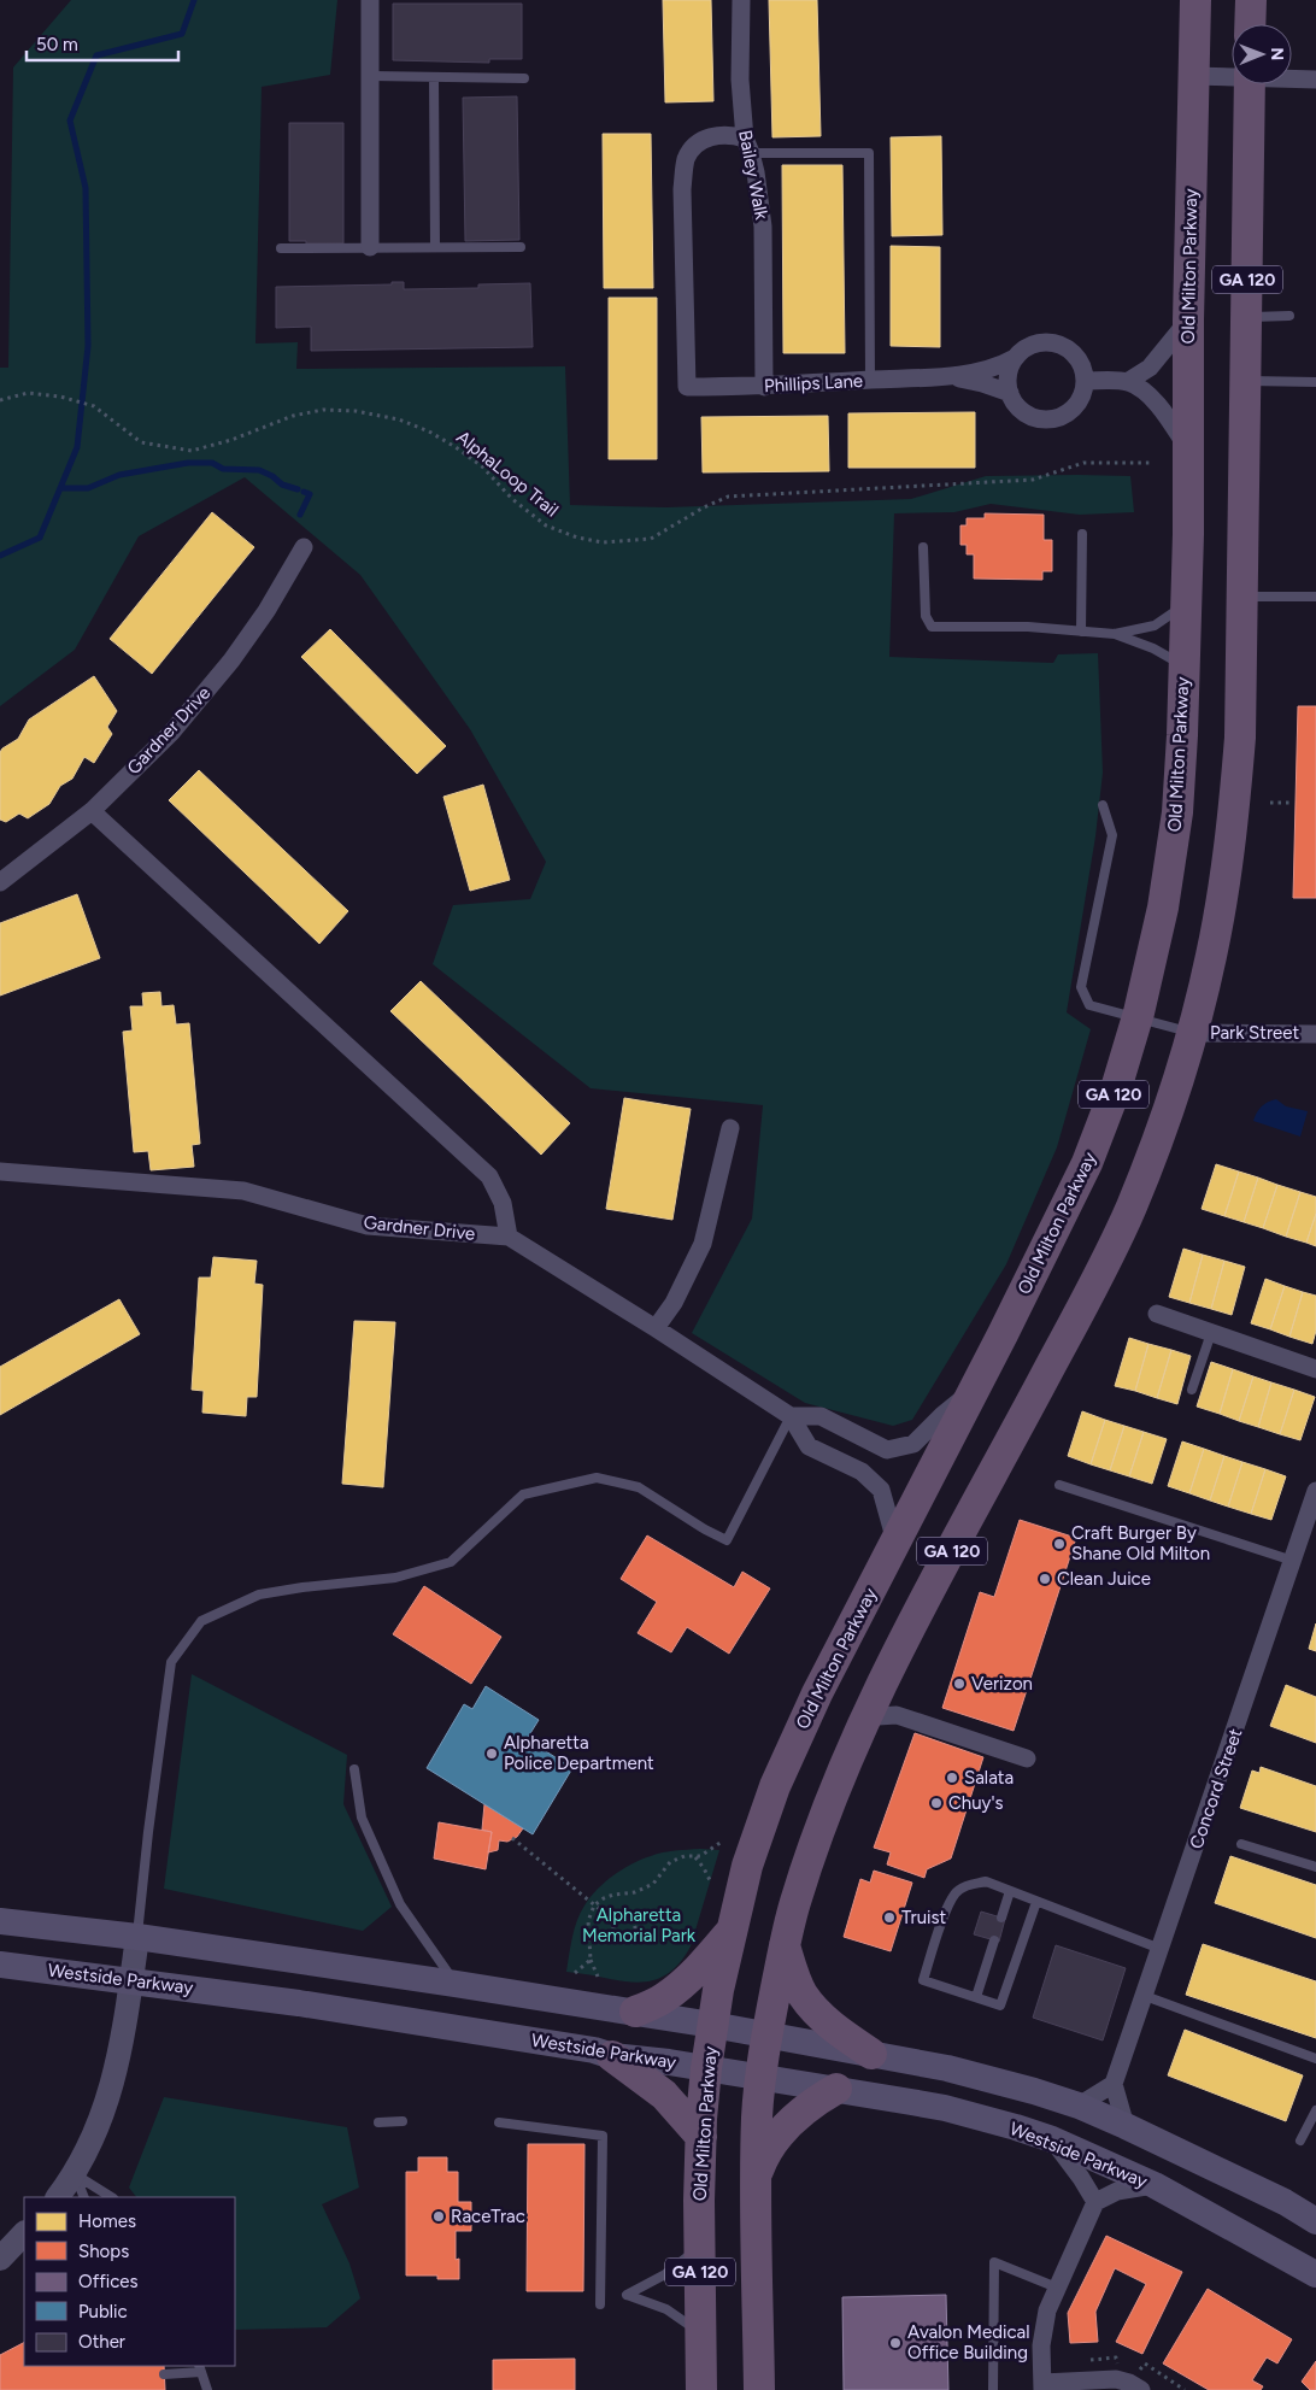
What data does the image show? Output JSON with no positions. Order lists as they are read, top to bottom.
{
  "streets": {
    "highway": ["Old Milton Parkway", "GA 120"],
    "main road": ["Westside Parkway"],
    "street": [
      "Bailey Walk",
      "Phillips Lane",
      "Gardner Drive",
      "Park Street",
      "Concord Street"
    ],
    "path": ["AlphaLoop Trail"]
  },
  "crossings": [
    ["Bailey Walk", "Phillips Lane"],
    ["Old Milton Parkway", "Gardner Drive"],
    ["Old Milton Parkway", "Westside Parkway"],
    ["GA 120", "Park Street"],
    ["GA 120", "Westside Parkway"]
  ],
  "parks": ["Alpharetta Memorial Park"],
  "places": [
    "Craft Burger By Shane Old Milton",
    "Clean Juice",
    "Verizon",
    "Alpharetta Police Department",
    "Salata",
    "Chuy's",
    "Truist",
    "RaceTrac",
    "Avalon Medical Office Building"
  ],
  "legend": [
    "Homes",
    "Shops",
    "Offices",
    "Public",
    "Other"
  ],
  "scale_bar": "50 m",
  "north": "right"
}
